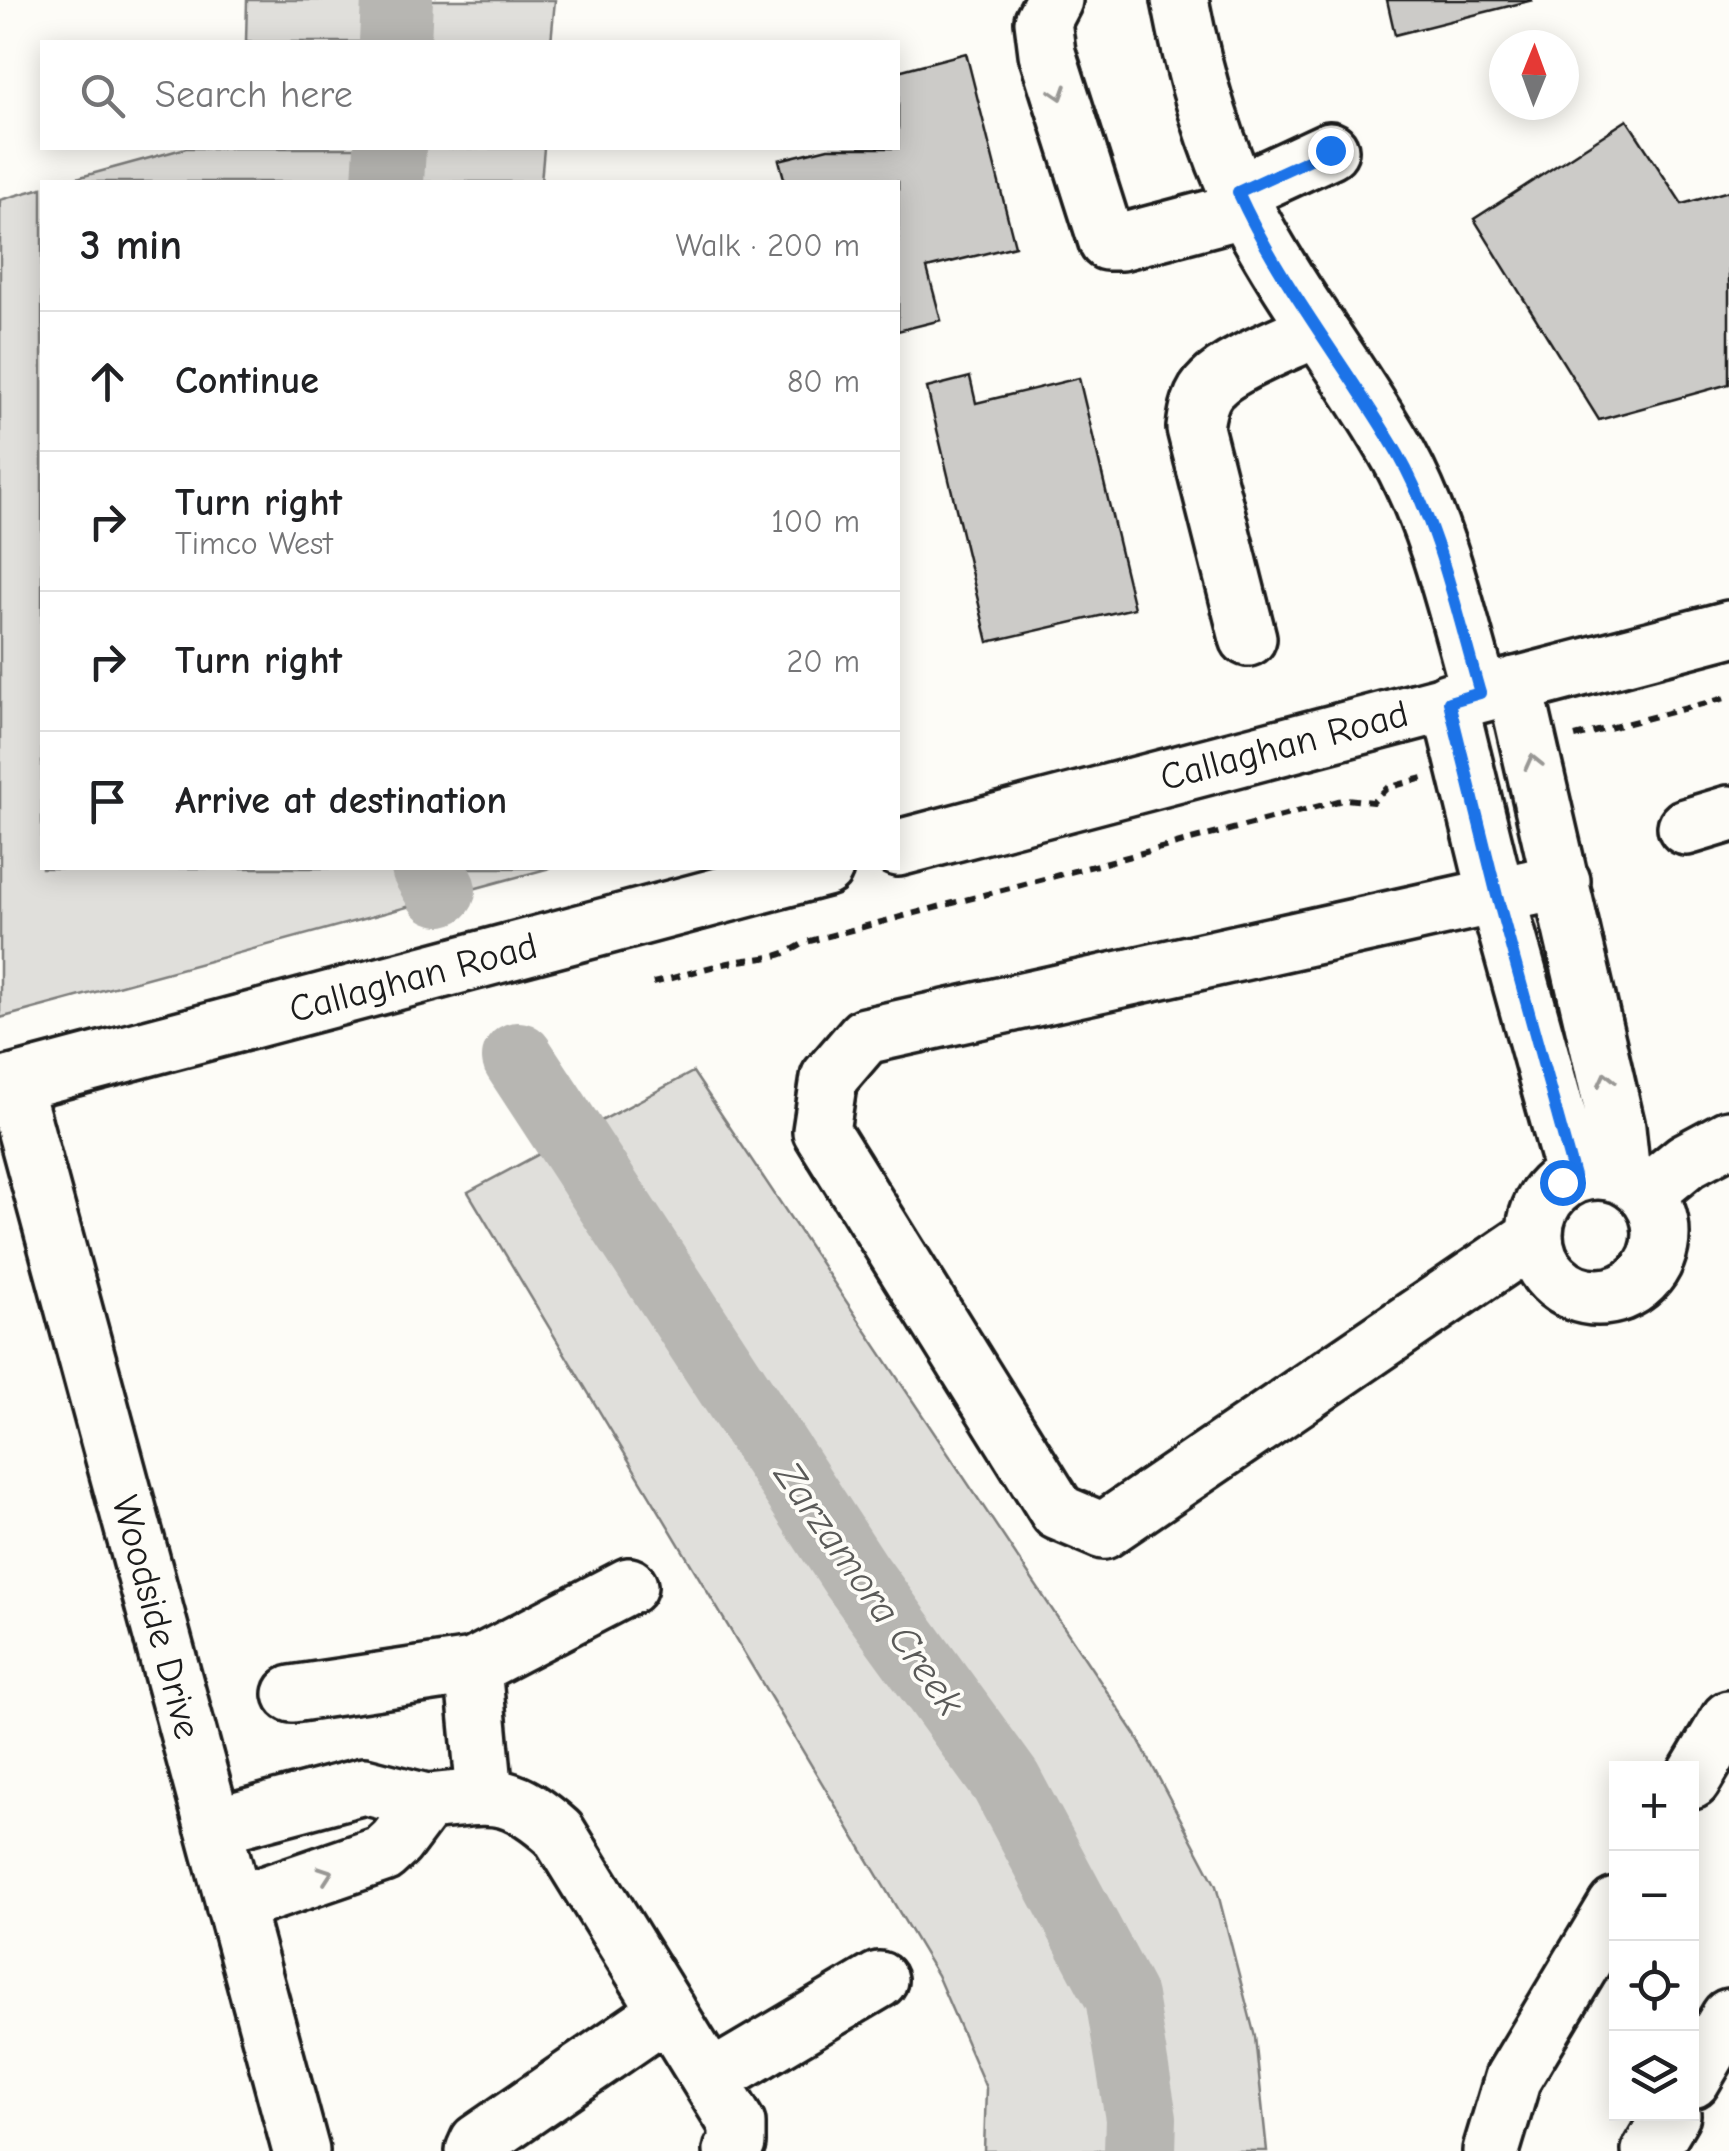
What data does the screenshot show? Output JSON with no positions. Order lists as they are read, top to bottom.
{
  "streets": {
    "street": ["Callaghan Road", "Woodside Drive"]
  },
  "crossings": [
    ["Callaghan Road", "Woodside Drive"]
  ],
  "water": ["Zarzamora Creek"],
  "north": "top",
  "page": {
    "search": "Search here",
    "heading": ["3 min", "Walk · 200 m"],
    "list": [
      ["Continue", "80 m"],
      ["Turn right", "Timco West", "100 m"],
      ["Turn right", "20 m"],
      "Arrive at destination"
    ],
    "map_buttons": ["+", "−"]
  }
}
